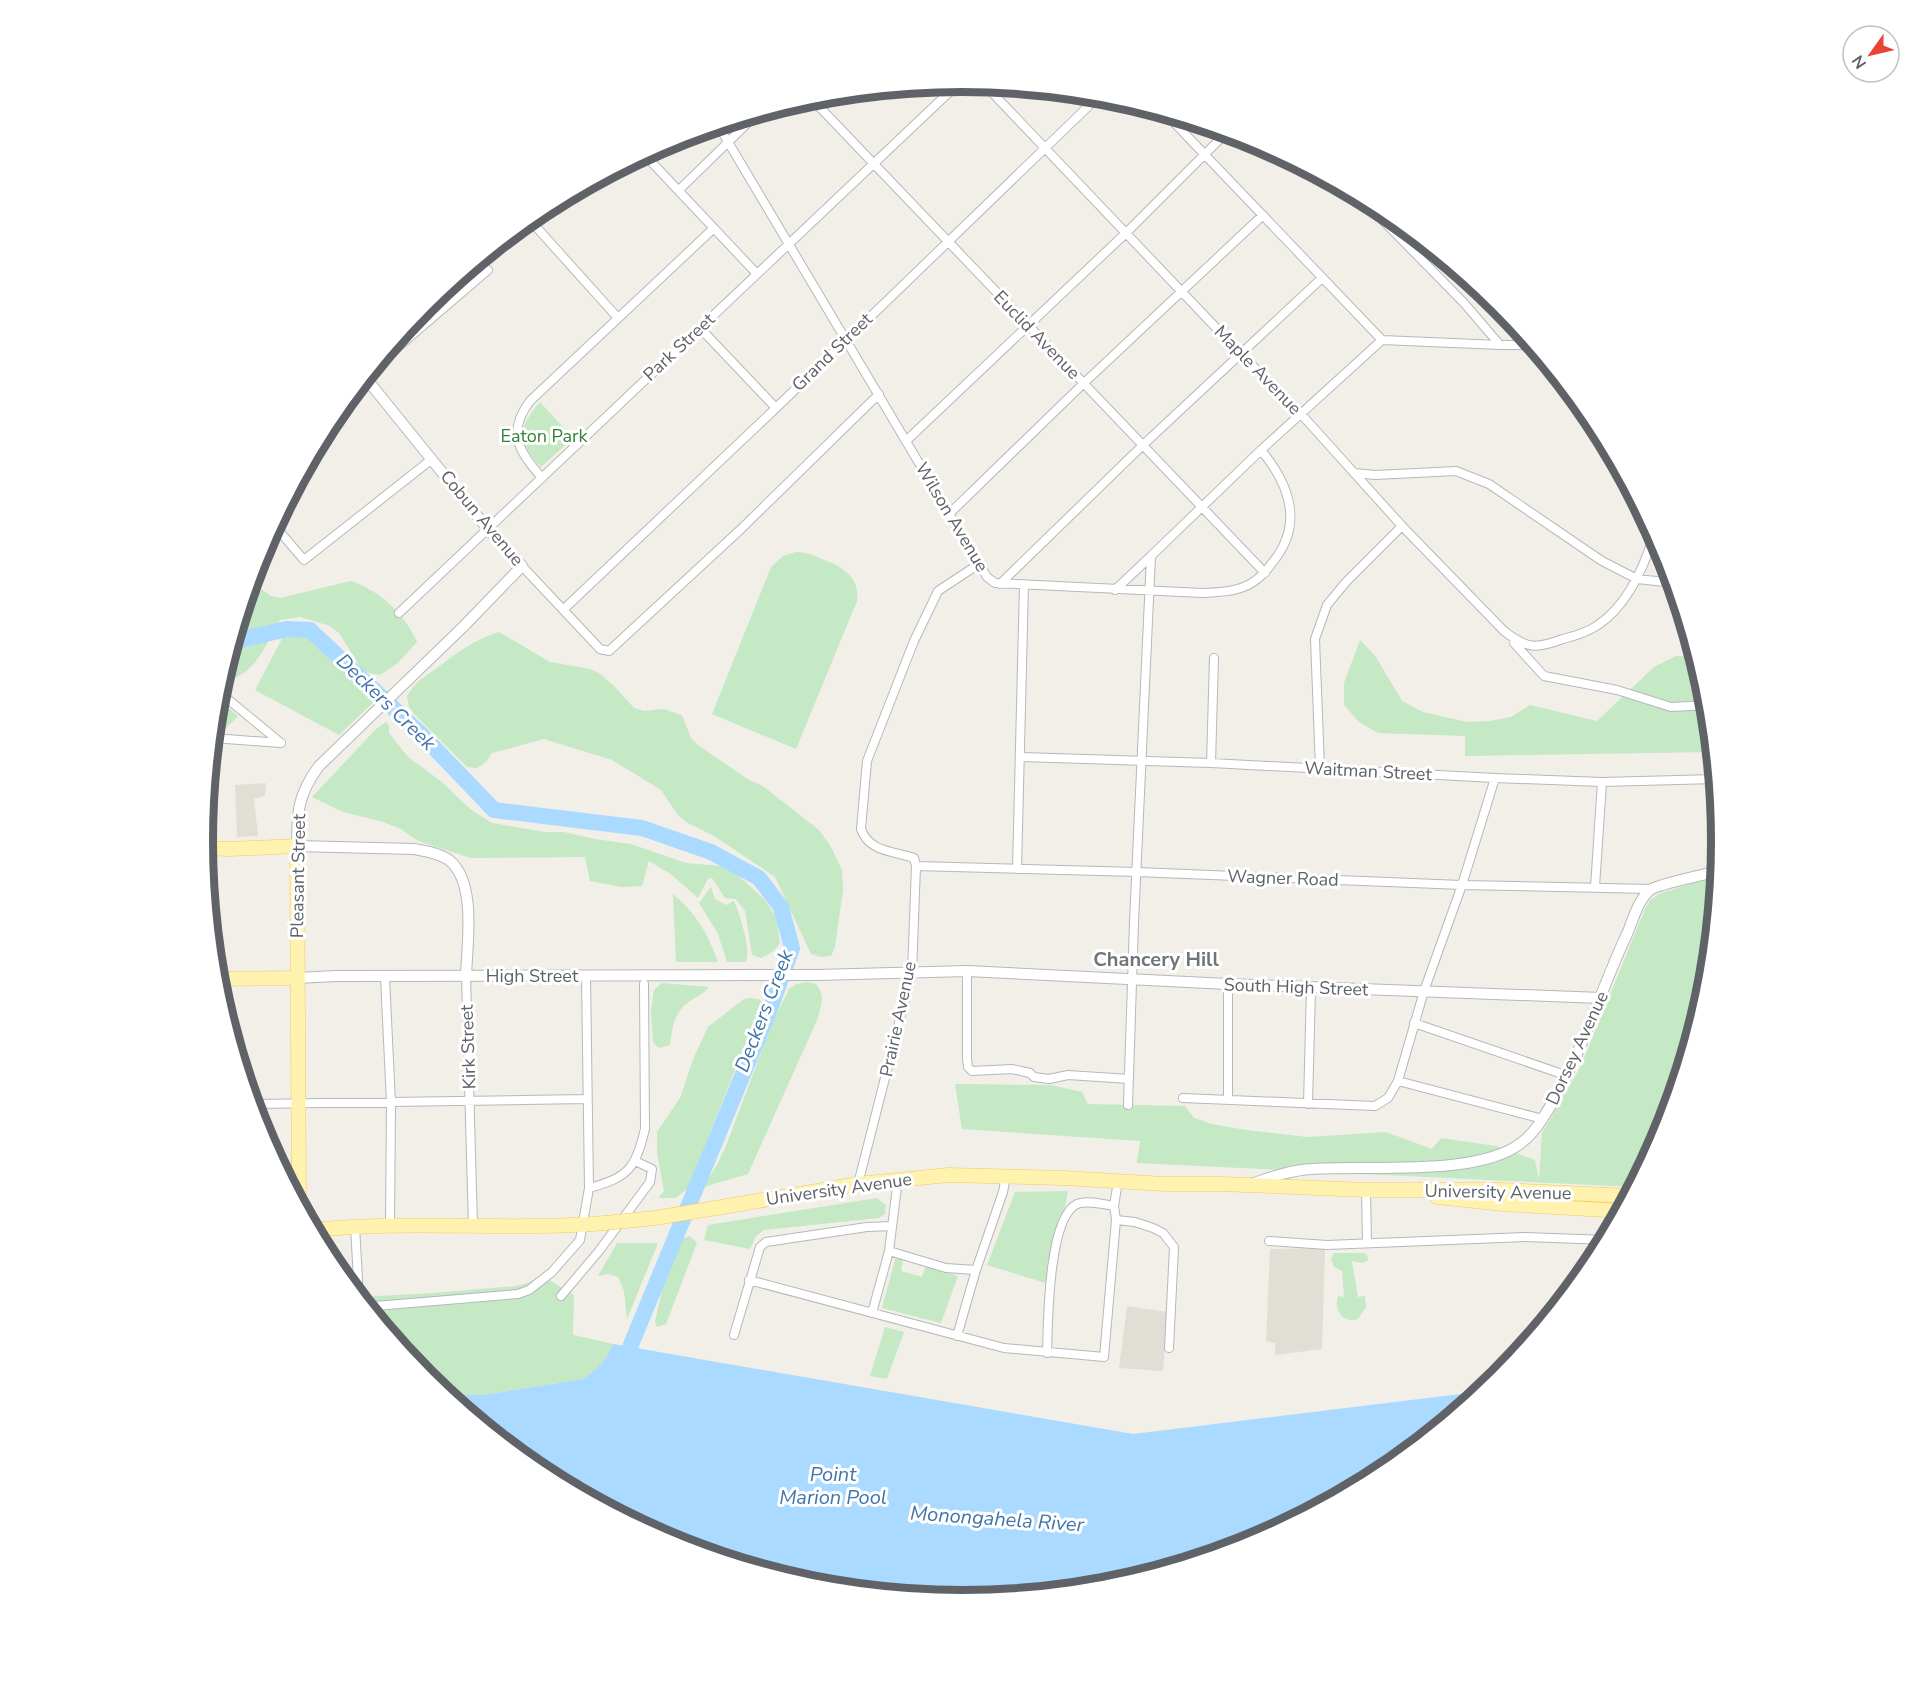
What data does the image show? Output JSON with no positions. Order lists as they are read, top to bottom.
{
  "streets": {
    "main road": ["Pleasant Street", "High Street", "University Avenue"],
    "street": [
      "Euclid Avenue",
      "Park Street",
      "Grand Street",
      "Maple Avenue",
      "Wilson Avenue",
      "Cobun Avenue",
      "Waitman Street",
      "Wagner Road",
      "South High Street",
      "Prairie Avenue",
      "Kirk Street",
      "Dorsey Avenue"
    ]
  },
  "crossings": [
    ["Euclid Avenue", "Park Street"],
    ["Euclid Avenue", "Grand Street"],
    ["Euclid Avenue", "Wilson Avenue"],
    ["Park Street", "Wilson Avenue"],
    ["Park Street", "Cobun Avenue"],
    ["Grand Street", "Maple Avenue"],
    ["Grand Street", "Wilson Avenue"],
    ["Grand Street", "Cobun Avenue"],
    ["Wilson Avenue", "Cobun Avenue"],
    ["Cobun Avenue", "Pleasant Street"],
    ["Pleasant Street", "High Street"],
    ["Pleasant Street", "Kirk Street"],
    ["Wagner Road", "Prairie Avenue"],
    ["Wagner Road", "Dorsey Avenue"],
    ["High Street", "South High Street"],
    ["High Street", "Kirk Street"],
    ["South High Street", "Prairie Avenue"],
    ["South High Street", "Dorsey Avenue"],
    ["Prairie Avenue", "University Avenue"],
    ["Kirk Street", "University Avenue"],
    ["Dorsey Avenue", "University Avenue"]
  ],
  "districts": ["Chancery Hill"],
  "water": ["Deckers Creek", "Point Marion Pool", "Monongahela River"],
  "parks": ["Eaton Park"],
  "north": "bottom left"
}
